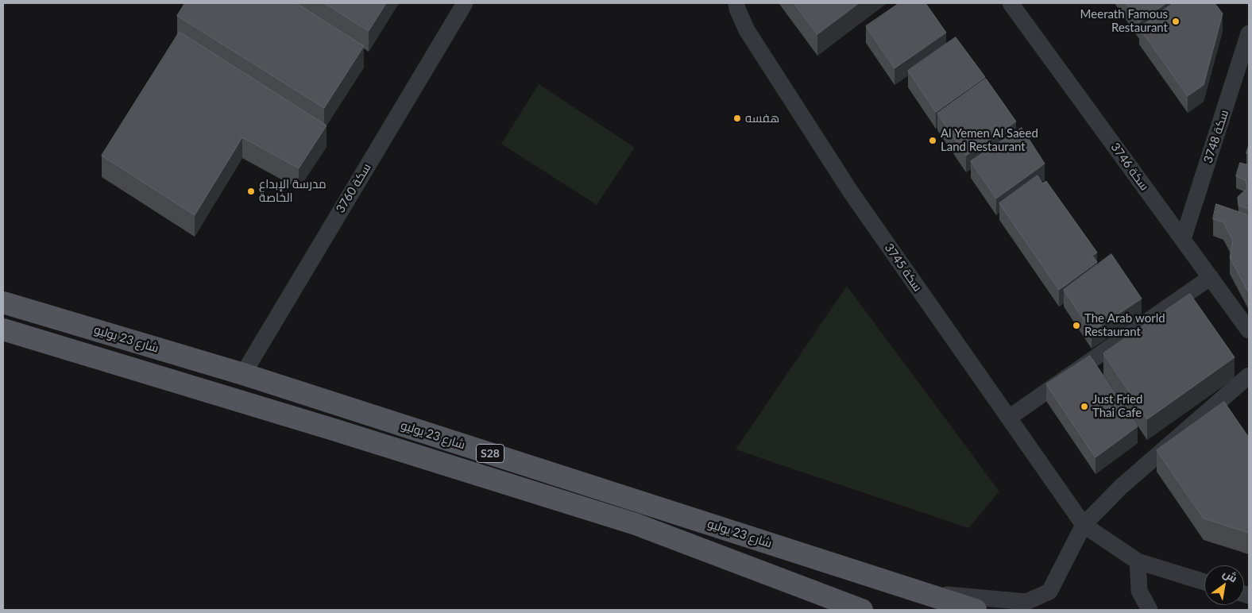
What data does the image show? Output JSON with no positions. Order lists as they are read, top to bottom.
{
  "streets": {
    "main road": ["شارع 23 يوليو", "S28"],
    "street": [
      "سكة 3748",
      "سكة 3746",
      "سكة 3760",
      "سكة 3745"
    ]
  },
  "crossings": [
    ["سكة 3748", "سكة 3746"],
    ["سكة 3760", "شارع 23 يوليو"]
  ],
  "places": [
    "Meerath Famous Restaurant",
    "هفسه",
    "Al Yemen Al Saeed Land Restaurant",
    "مدرسة الإبداع الخاصة",
    "The Arab world Restaurant",
    "Just Fried Thai Cafe"
  ],
  "north": "top right"
}
